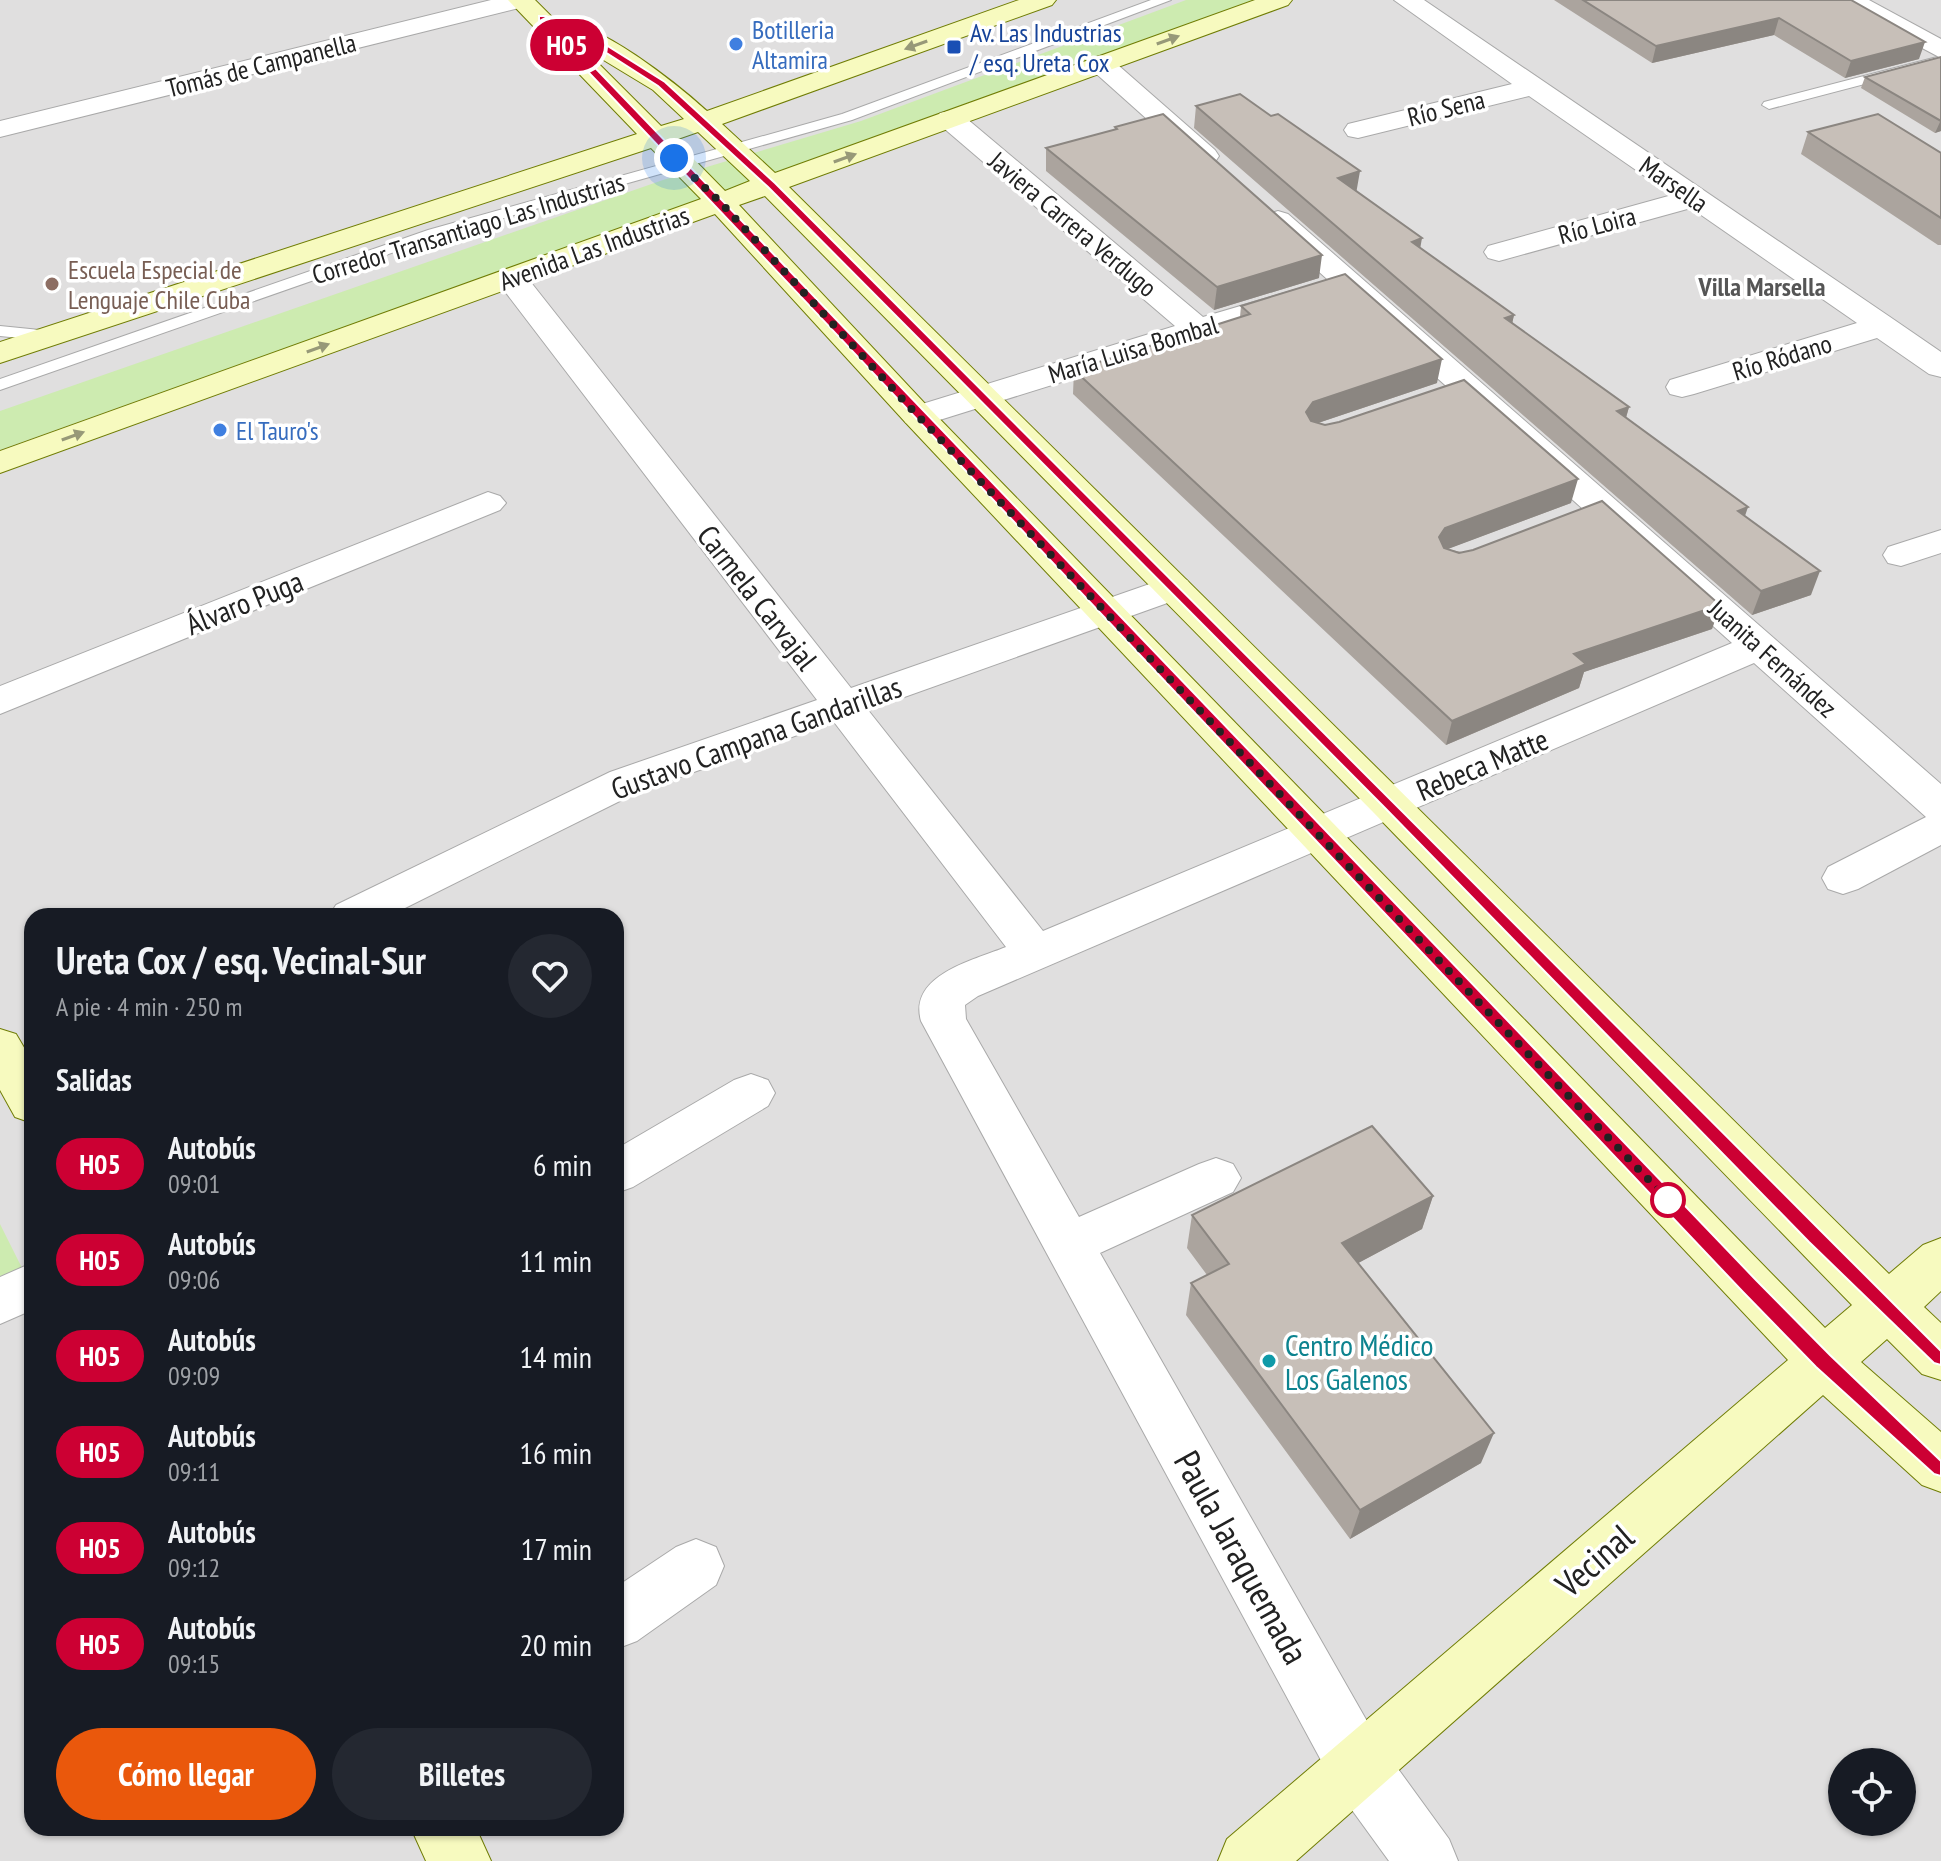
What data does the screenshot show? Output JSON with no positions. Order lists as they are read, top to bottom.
{
  "streets": {
    "street": [
      "Tomás de Campanella",
      "Río Sena",
      "Marsella",
      "Javiera Carrera Verdugo",
      "Río Loira",
      "Avenida Las Industrias",
      "María Luisa Bombal",
      "Río Ródano",
      "Carmela Carvajal",
      "Álvaro Puga",
      "Juanita Fernández",
      "Gustavo Campana Gandarillas",
      "Rebeca Matte",
      "Paula Jaraquemada",
      "Vecinal"
    ],
    "lane": ["Corredor Transantiago Las Industrias"]
  },
  "crossings": [
    ["Río Sena", "Marsella"],
    ["Marsella", "Río Loira"],
    ["Marsella", "Río Ródano"],
    ["Javiera Carrera Verdugo", "Avenida Las Industrias"],
    ["Javiera Carrera Verdugo", "María Luisa Bombal"],
    ["Avenida Las Industrias", "Carmela Carvajal"],
    ["Avenida Las Industrias", "Juanita Fernández"],
    ["María Luisa Bombal", "Juanita Fernández"],
    ["Carmela Carvajal", "Gustavo Campana Gandarillas"],
    ["Carmela Carvajal", "Rebeca Matte"],
    ["Juanita Fernández", "Rebeca Matte"],
    ["Rebeca Matte", "Paula Jaraquemada"],
    ["Paula Jaraquemada", "Vecinal"]
  ],
  "districts": ["Villa Marsella"],
  "places": {
    "other": [
      "Botilleria Altamira",
      "Escuela Especial de Lenguaje Chile Cuba",
      "El Tauro's",
      "Centro Médico Los Galenos"
    ],
    "transit": ["Av. Las Industrias / esq. Ureta Cox"]
  },
  "lines": ["bus line H05"],
  "page": {
    "on_map": "H05",
    "heading": [
      ["Ureta Cox / esq. Vecinal-Sur", "A pie · 4 min · 250 m"],
      "Salidas"
    ],
    "list": [
      {
        "mark": "H05",
        "name": "Autobús",
        "note": "09:01",
        "value": "6 min"
      },
      {
        "mark": "H05",
        "name": "Autobús",
        "note": "09:06",
        "value": "11 min"
      },
      {
        "mark": "H05",
        "name": "Autobús",
        "note": "09:09",
        "value": "14 min"
      },
      {
        "mark": "H05",
        "name": "Autobús",
        "note": "09:11",
        "value": "16 min"
      },
      {
        "mark": "H05",
        "name": "Autobús",
        "note": "09:12",
        "value": "17 min"
      },
      {
        "mark": "H05",
        "name": "Autobús",
        "note": "09:15",
        "value": "20 min"
      }
    ],
    "buttons": ["Cómo llegar", "Billetes"]
  }
}
